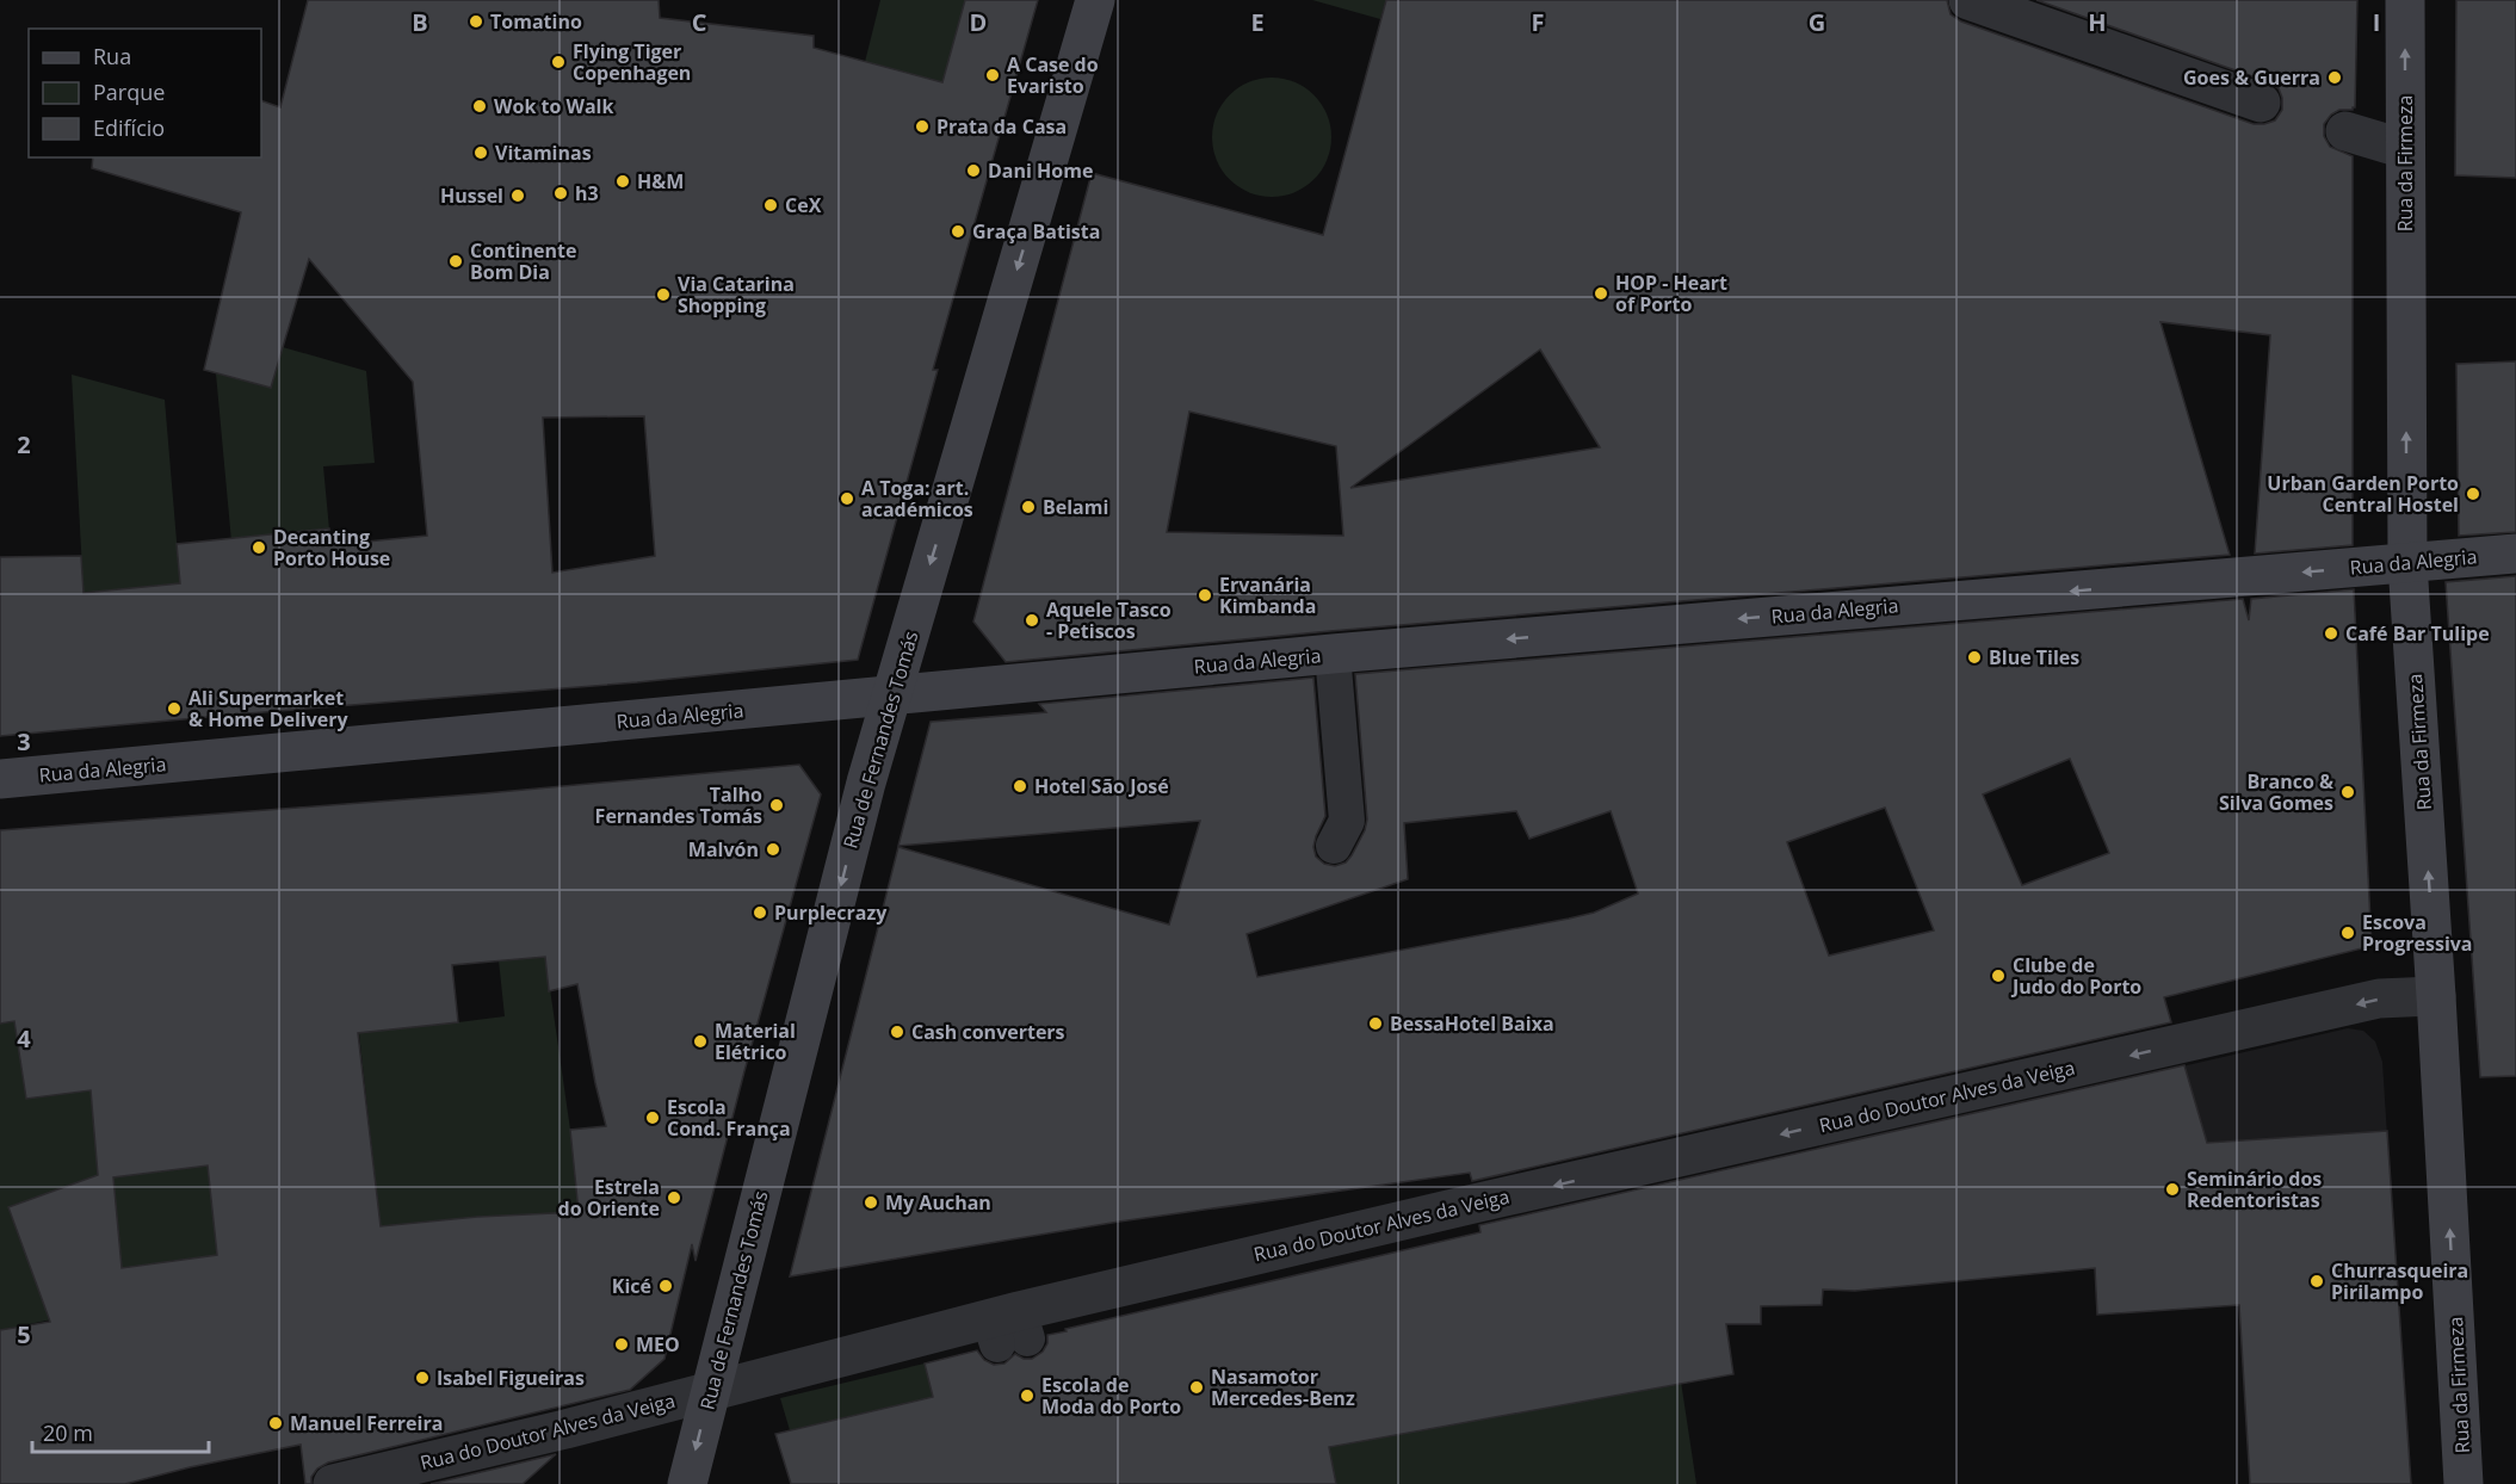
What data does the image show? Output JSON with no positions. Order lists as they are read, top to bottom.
{
  "streets": {
    "street": [
      "Rua da Firmeza",
      "Rua da Alegria",
      "Rua de Fernandes Tomás",
      "Rua do Doutor Alves da Veiga"
    ]
  },
  "crossings": [
    ["Rua da Firmeza", "Rua da Alegria"],
    ["Rua da Firmeza", "Rua do Doutor Alves da Veiga"],
    ["Rua da Alegria", "Rua de Fernandes Tomás"],
    ["Rua de Fernandes Tomás", "Rua do Doutor Alves da Veiga"]
  ],
  "one_way": [
    "Rua da Firmeza",
    "Rua da Alegria",
    "Rua de Fernandes Tomás",
    "Rua do Doutor Alves da Veiga"
  ],
  "places": [
    "Tomatino",
    "Flying Tiger Copenhagen",
    "A Case do Evaristo",
    "Goes & Guerra",
    "Wok to Walk",
    "Prata da Casa",
    "Vitaminas",
    "Dani Home",
    "H&M",
    "h3",
    "Hussel",
    "CeX",
    "Graça Batista",
    "Continente Bom Dia",
    "HOP - Heart of Porto",
    "Via Catarina Shopping",
    "Urban Garden Porto Central Hostel",
    "A Toga: art. académicos",
    "Belami",
    "Decanting Porto House",
    "Ervanária Kimbanda",
    "Aquele Tasco - Petiscos",
    "Café Bar Tulipe",
    "Blue Tiles",
    "Ali Supermarket & Home Delivery",
    "Hotel São José",
    "Branco & Silva Gomes",
    "Talho Fernandes Tomás",
    "Malvón",
    "Purplecrazy",
    "Escova Progressiva",
    "Clube de Judo do Porto",
    "BessaHotel Baixa",
    "Cash converters",
    "Material Elétrico",
    "Escola Cond. França",
    "Seminário dos Redentoristas",
    "Estrela do Oriente",
    "My Auchan",
    "Churrasqueira Pirilampo",
    "Kicé",
    "MEO",
    "Isabel Figueiras",
    "Nasamotor Mercedes-Benz",
    "Escola de Moda do Porto",
    "Manuel Ferreira"
  ],
  "legend": ["Rua", "Parque", "Edifício"],
  "scale_bar": "20 m",
  "grid": {
    "columns": [
      "B",
      "C",
      "D",
      "E",
      "F",
      "G",
      "H",
      "I"
    ],
    "rows": [
      "2",
      "3",
      "4",
      "5"
    ]
  }
}
